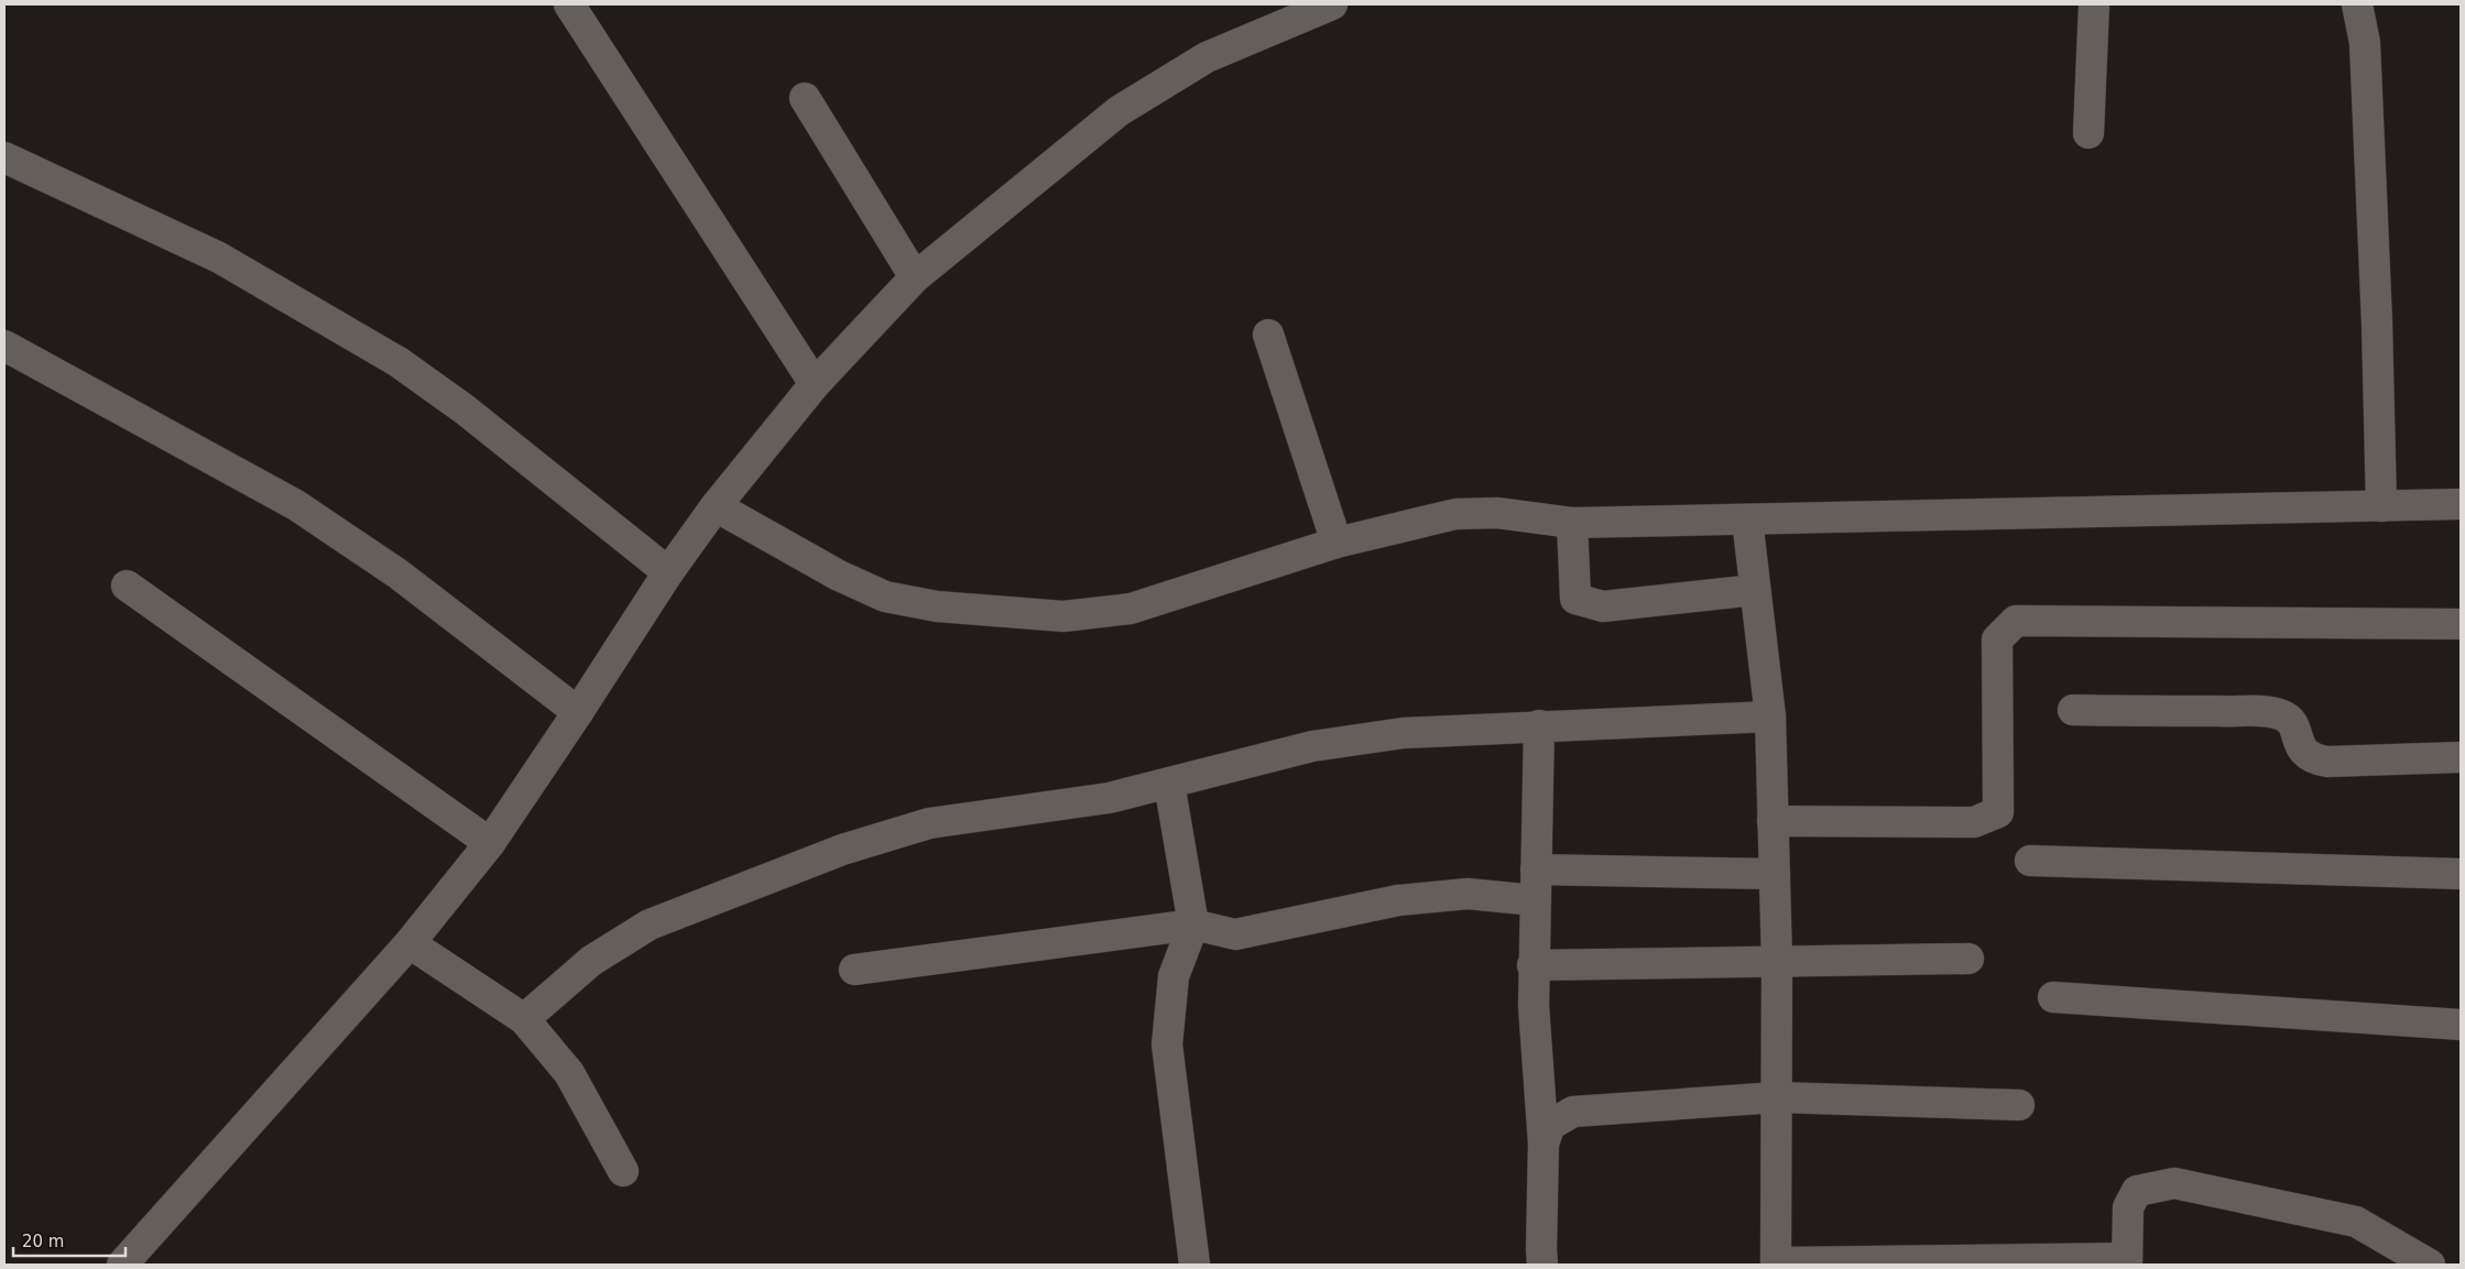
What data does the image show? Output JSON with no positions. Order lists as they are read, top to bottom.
{
  "scale_bar": "20 m"
}
